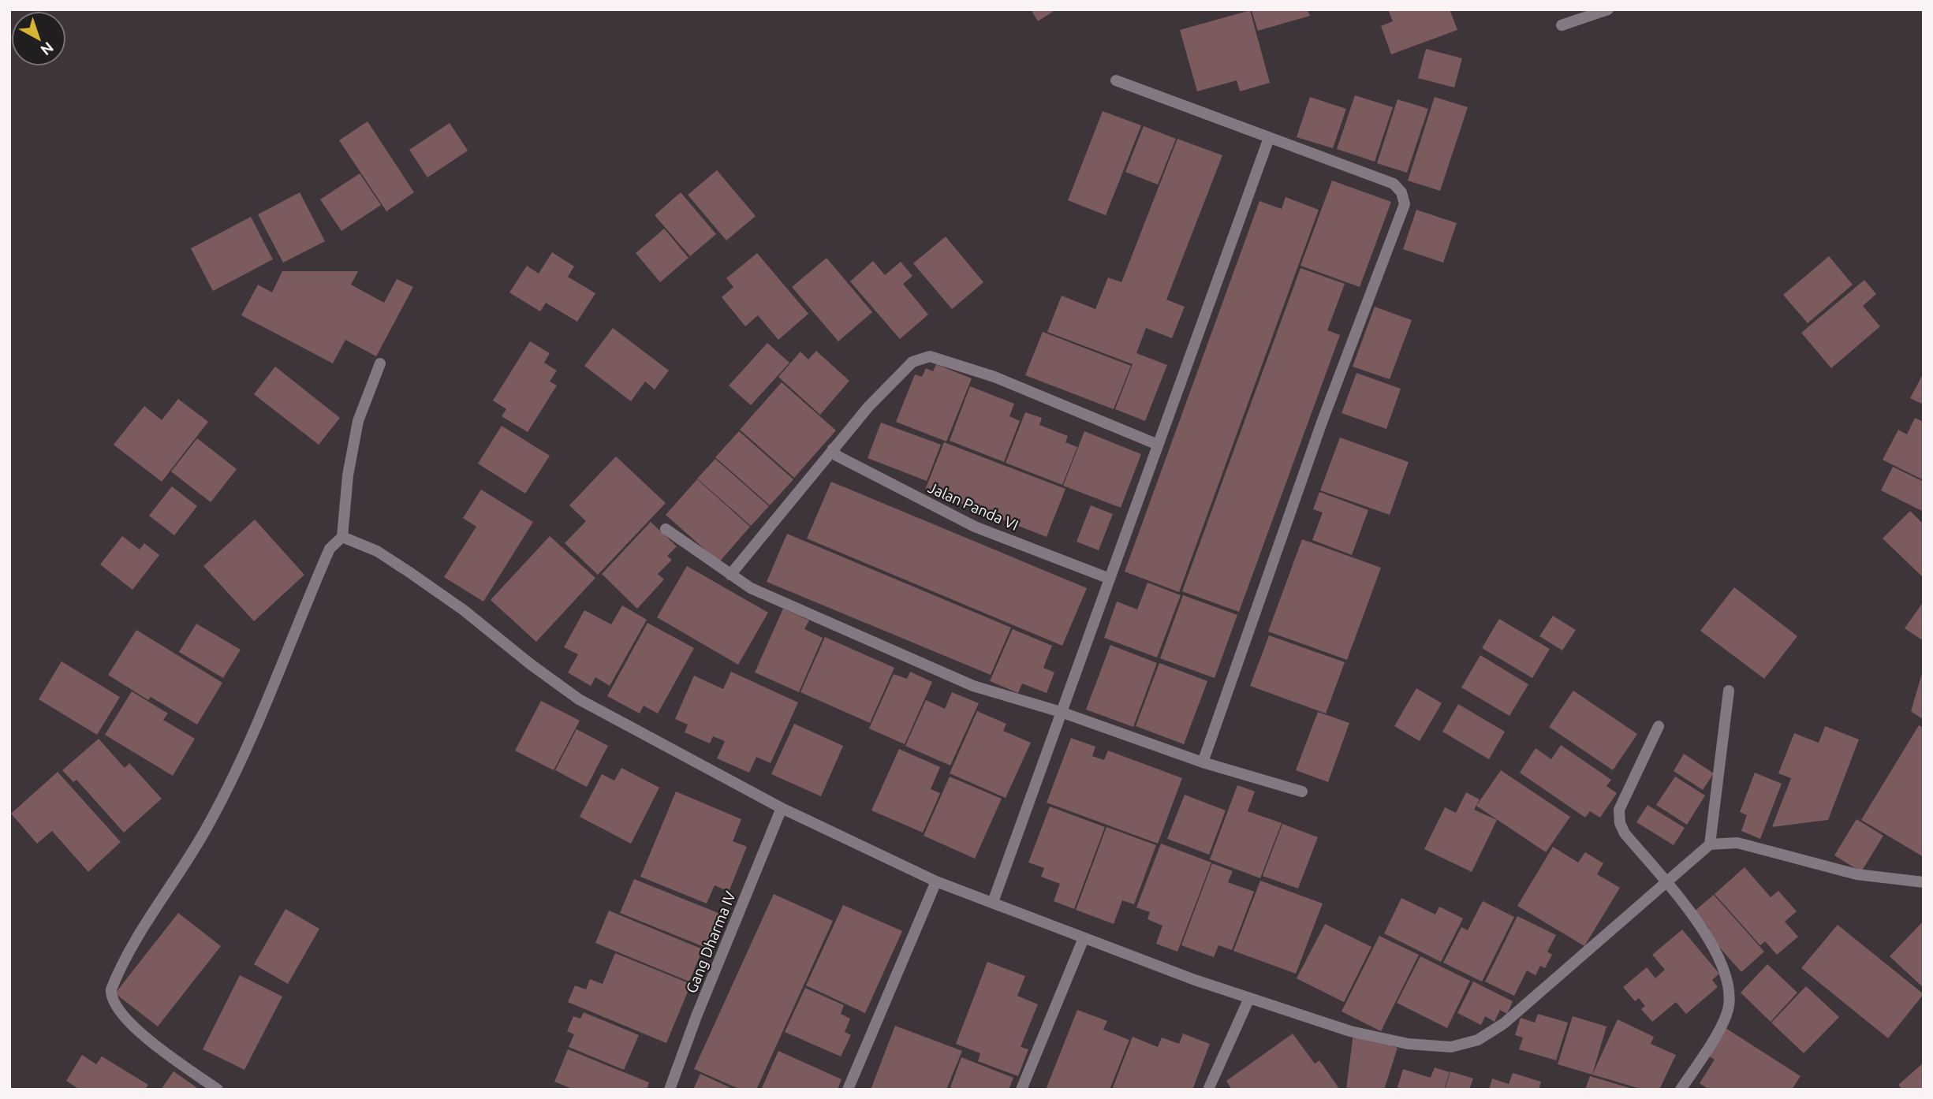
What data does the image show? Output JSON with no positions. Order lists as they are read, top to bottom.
{
  "streets": {
    "street": ["Jalan Panda VI", "Gang Dharma IV"]
  },
  "north": "bottom right"
}
